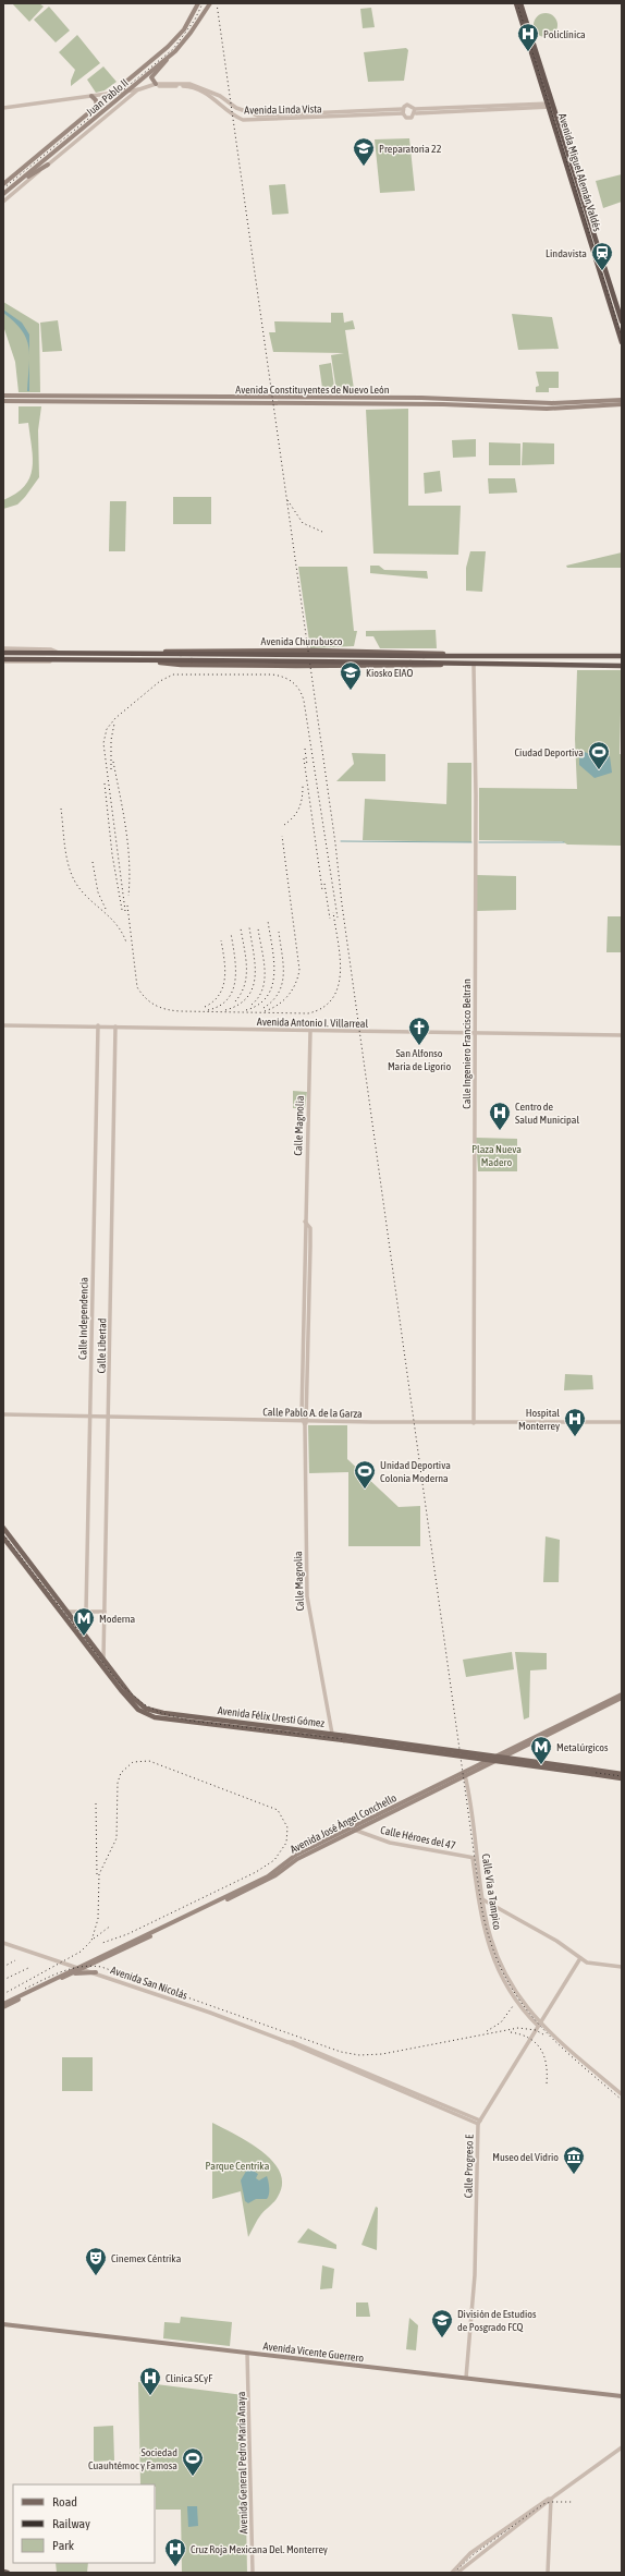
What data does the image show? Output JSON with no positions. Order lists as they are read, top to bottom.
{
  "streets": {
    "highway": ["Avenida Miguel Alemán Valdés", "Avenida Churubusco"],
    "main road": [
      "Juan Pablo II",
      "Avenida Constituyentes de Nuevo León",
      "Avenida Félix Uresti Gómez",
      "Avenida José Ángel Conchello",
      "Avenida Vicente Guerrero"
    ],
    "street": [
      "Avenida Linda Vista",
      "Avenida Antonio I. Villarreal",
      "Calle Ingeniero Francisco Beltrán",
      "Calle Magnolia",
      "Calle Independencia",
      "Calle Libertad",
      "Calle Pablo A. de la Garza",
      "Calle Héroes del 47",
      "Calle Vía a Tampico",
      "Avenida San Nicolás",
      "Calle Progreso E",
      "Avenida General Pedro María Anaya"
    ]
  },
  "crossings": [
    ["Juan Pablo II", "Avenida Linda Vista"],
    ["Avenida Linda Vista", "Avenida Miguel Alemán Valdés"],
    ["Avenida Churubusco", "Calle Ingeniero Francisco Beltrán"],
    ["Avenida Antonio I. Villarreal", "Calle Ingeniero Francisco Beltrán"],
    ["Avenida Antonio I. Villarreal", "Calle Magnolia"],
    ["Avenida Antonio I. Villarreal", "Calle Independencia"],
    ["Avenida Antonio I. Villarreal", "Calle Libertad"],
    ["Calle Ingeniero Francisco Beltrán", "Calle Pablo A. de la Garza"],
    ["Calle Magnolia", "Calle Pablo A. de la Garza"],
    ["Calle Magnolia", "Avenida Félix Uresti Gómez"],
    ["Calle Independencia", "Calle Pablo A. de la Garza"],
    ["Calle Libertad", "Calle Pablo A. de la Garza"],
    ["Calle Libertad", "Avenida Félix Uresti Gómez"],
    ["Avenida José Ángel Conchello", "Calle Héroes del 47"],
    ["Avenida José Ángel Conchello", "Calle Vía a Tampico"],
    ["Avenida José Ángel Conchello", "Avenida San Nicolás"],
    ["Calle Héroes del 47", "Calle Vía a Tampico"],
    ["Calle Vía a Tampico", "Calle Progreso E"],
    ["Avenida San Nicolás", "Calle Progreso E"],
    ["Calle Progreso E", "Avenida Vicente Guerrero"],
    ["Avenida Vicente Guerrero", "Avenida General Pedro María Anaya"]
  ],
  "parks": ["Plaza Nueva Madero", "Parque Centrika"],
  "places": {
    "hospital": [
      "Policlínica",
      "Centro de Salud Municipal",
      "Hospital Monterrey",
      "Clinica SCyF",
      "Cruz Roja Mexicana Del. Monterrey"
    ],
    "school or university": ["Preparatoria 22", "Kiosko EIAO", "División de Estudios de Posgrado FCQ"],
    "station": ["Lindavista"],
    "sports": ["Ciudad Deportiva", "Unidad Deportiva Colonia Moderna", "Sociedad Cuauhtémoc y Famosa"],
    "church": ["San Alfonso Maria de Ligorio"],
    "metro station": ["Moderna", "Metalúrgicos"],
    "museum": ["Museo del Vidrio"],
    "theatre": ["Cinemex Céntrika"]
  },
  "legend": ["Road", "Railway", "Park"]
}
